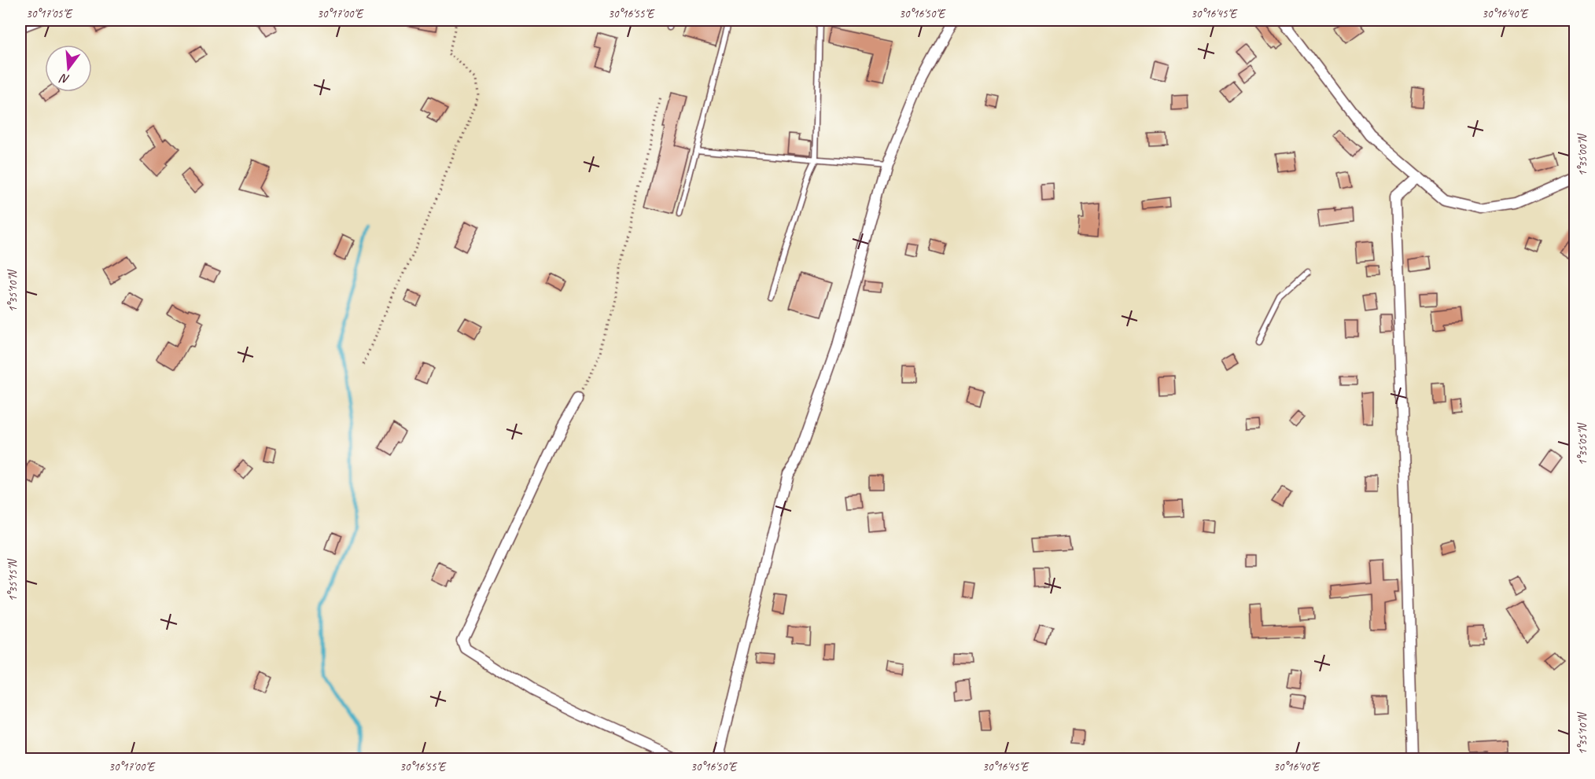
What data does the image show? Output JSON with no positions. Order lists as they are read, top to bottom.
{
  "north": "bottom",
  "coordinates": [
    "30°17'05\"E",
    "30°17'00\"E",
    "30°16'55\"E",
    "30°16'50\"E",
    "30°16'45\"E",
    "30°16'40\"E",
    "1°35'00\"N",
    "1°35'10\"N",
    "1°35'05\"N",
    "1°35'15\"N"
  ]
}
